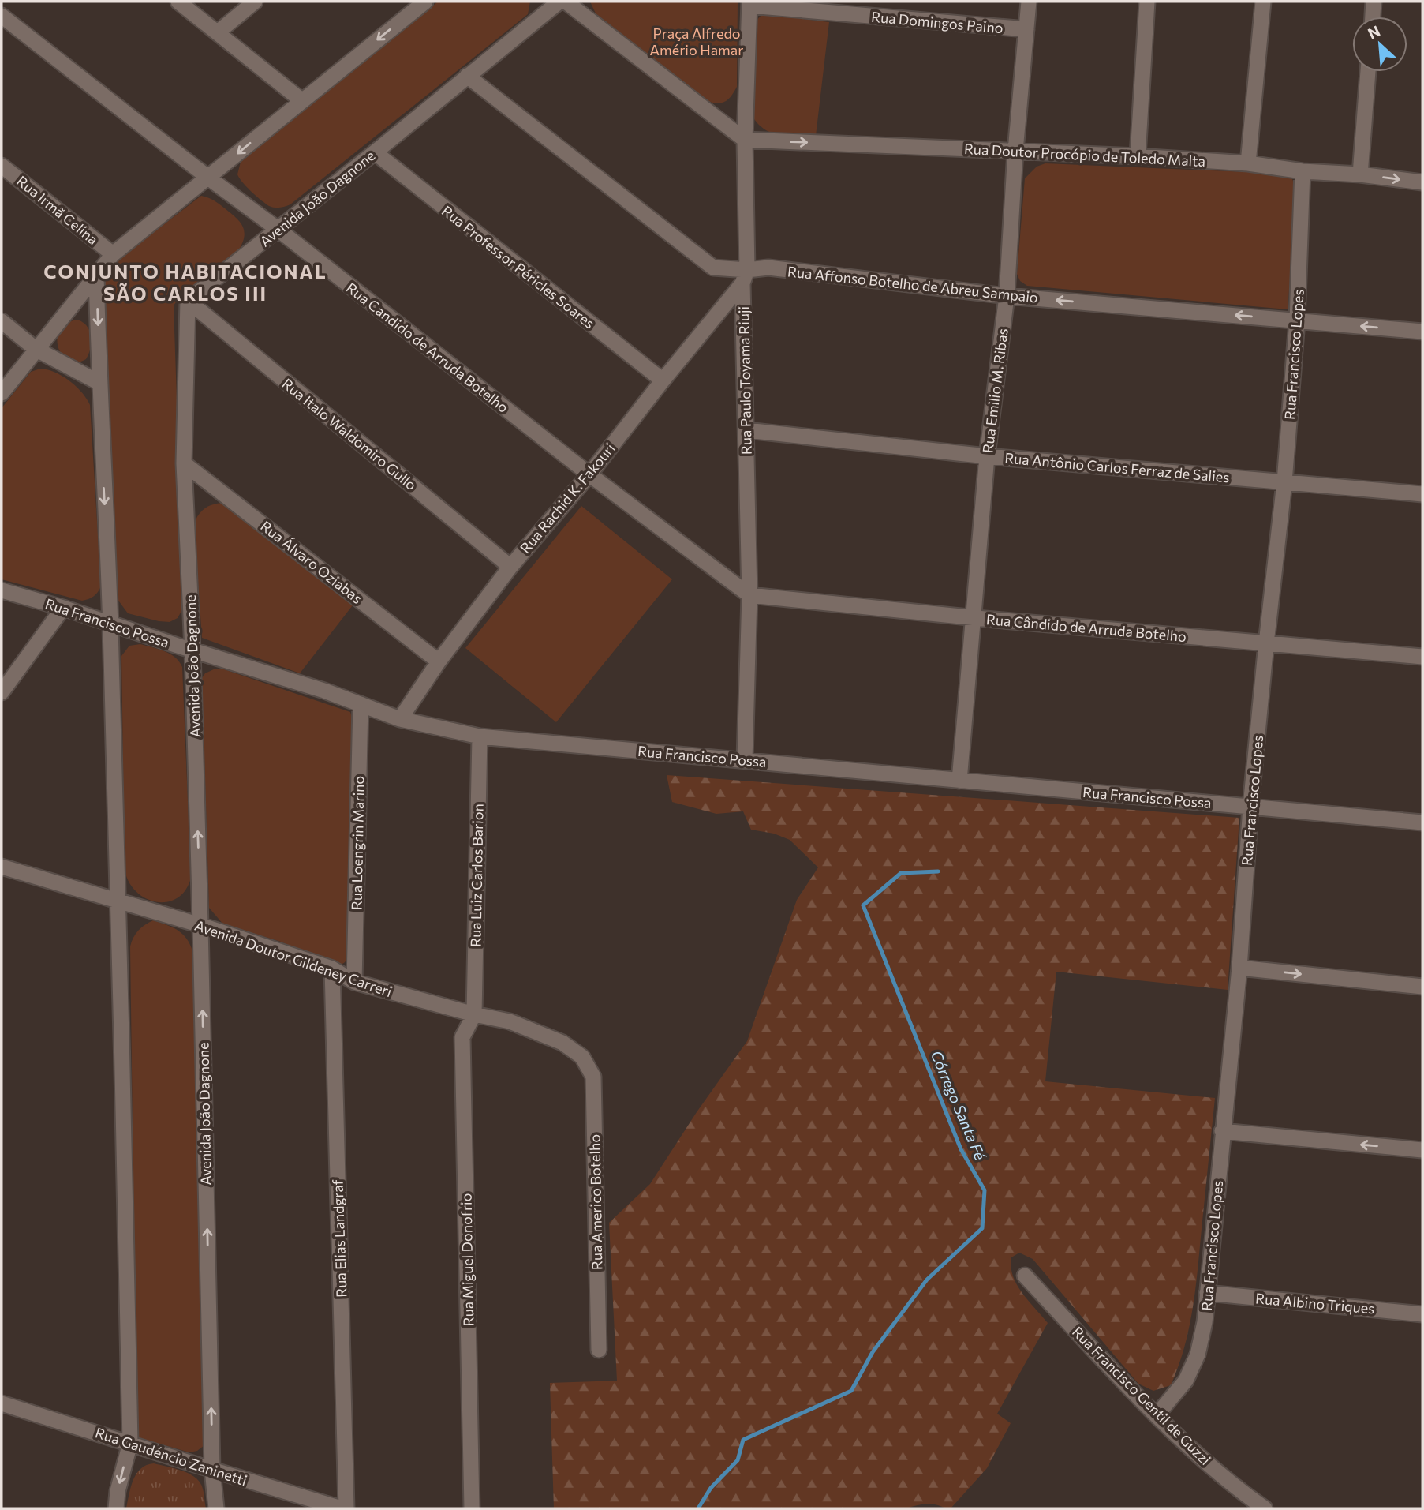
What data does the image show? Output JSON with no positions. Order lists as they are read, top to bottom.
{
  "streets": {
    "street": [
      "Rua Domingos Paino",
      "Rua Doutor Procópio de Toledo Malta",
      "Avenida João Dagnone",
      "Rua Irmã Celina",
      "Rua Professor Péricles Soares",
      "Rua Affonso Botelho de Abreu Sampaio",
      "Rua Candido de Arruda Botelho",
      "Rua Francisco Lopes",
      "Rua Paulo Toyama Riuji",
      "Rua Emilio M. Ribas",
      "Rua Italo Waldomiro Gullo",
      "Rua Antônio Carlos Ferraz de Salies",
      "Rua Rachid K. Fakouri",
      "Rua Álvaro Oziabas",
      "Rua Francisco Possa",
      "Rua Cândido de Arruda Botelho",
      "Rua Loengrin Marino",
      "Rua Luiz Carlos Barion",
      "Avenida Doutor Gildeney Carreri",
      "Rua Americo Botelho",
      "Rua Elias Landgraf",
      "Rua Miguel Donofrio",
      "Rua Albino Triques",
      "Rua Francisco Gentil de Guzzi",
      "Rua Gaudéncio Zaninetti"
    ]
  },
  "crossings": [
    ["Rua Domingos Paino", "Rua Paulo Toyama Riuji"],
    ["Rua Domingos Paino", "Rua Emilio M. Ribas"],
    ["Rua Doutor Procópio de Toledo Malta", "Rua Francisco Lopes"],
    ["Rua Doutor Procópio de Toledo Malta", "Rua Paulo Toyama Riuji"],
    ["Rua Doutor Procópio de Toledo Malta", "Rua Emilio M. Ribas"],
    ["Avenida João Dagnone", "Rua Professor Péricles Soares"],
    ["Avenida João Dagnone", "Rua Affonso Botelho de Abreu Sampaio"],
    ["Avenida João Dagnone", "Rua Candido de Arruda Botelho"],
    ["Avenida João Dagnone", "Rua Italo Waldomiro Gullo"],
    ["Avenida João Dagnone", "Rua Álvaro Oziabas"],
    ["Avenida João Dagnone", "Rua Francisco Possa"],
    ["Avenida João Dagnone", "Avenida Doutor Gildeney Carreri"],
    ["Avenida João Dagnone", "Rua Gaudéncio Zaninetti"],
    ["Rua Professor Péricles Soares", "Rua Rachid K. Fakouri"],
    ["Rua Affonso Botelho de Abreu Sampaio", "Rua Francisco Lopes"],
    ["Rua Affonso Botelho de Abreu Sampaio", "Rua Paulo Toyama Riuji"],
    ["Rua Affonso Botelho de Abreu Sampaio", "Rua Emilio M. Ribas"],
    ["Rua Affonso Botelho de Abreu Sampaio", "Rua Rachid K. Fakouri"],
    ["Rua Candido de Arruda Botelho", "Rua Paulo Toyama Riuji"],
    ["Rua Candido de Arruda Botelho", "Rua Rachid K. Fakouri"],
    ["Rua Candido de Arruda Botelho", "Rua Cândido de Arruda Botelho"],
    ["Rua Francisco Lopes", "Rua Antônio Carlos Ferraz de Salies"],
    ["Rua Francisco Lopes", "Rua Francisco Possa"],
    ["Rua Francisco Lopes", "Rua Cândido de Arruda Botelho"],
    ["Rua Francisco Lopes", "Rua Albino Triques"],
    ["Rua Francisco Lopes", "Rua Francisco Gentil de Guzzi"],
    ["Rua Paulo Toyama Riuji", "Rua Antônio Carlos Ferraz de Salies"],
    ["Rua Paulo Toyama Riuji", "Rua Rachid K. Fakouri"],
    ["Rua Paulo Toyama Riuji", "Rua Francisco Possa"],
    ["Rua Paulo Toyama Riuji", "Rua Cândido de Arruda Botelho"],
    ["Rua Emilio M. Ribas", "Rua Antônio Carlos Ferraz de Salies"],
    ["Rua Emilio M. Ribas", "Rua Francisco Possa"],
    ["Rua Emilio M. Ribas", "Rua Cândido de Arruda Botelho"],
    ["Rua Italo Waldomiro Gullo", "Rua Rachid K. Fakouri"],
    ["Rua Rachid K. Fakouri", "Rua Álvaro Oziabas"],
    ["Rua Rachid K. Fakouri", "Rua Francisco Possa"],
    ["Rua Francisco Possa", "Rua Loengrin Marino"],
    ["Rua Francisco Possa", "Rua Luiz Carlos Barion"],
    ["Rua Loengrin Marino", "Avenida Doutor Gildeney Carreri"],
    ["Rua Luiz Carlos Barion", "Avenida Doutor Gildeney Carreri"],
    ["Rua Luiz Carlos Barion", "Rua Miguel Donofrio"],
    ["Avenida Doutor Gildeney Carreri", "Rua Americo Botelho"],
    ["Avenida Doutor Gildeney Carreri", "Rua Elias Landgraf"],
    ["Avenida Doutor Gildeney Carreri", "Rua Miguel Donofrio"]
  ],
  "one_way": ["Rua Doutor Procópio de Toledo Malta", "Rua Affonso Botelho de Abreu Sampaio"],
  "districts": ["CONJUNTO HABITACIONAL SÃO CARLOS III"],
  "water": ["Córrego Santa Fé"],
  "parks": ["Praça Alfredo Amério Hamar"],
  "north": "top left"
}
